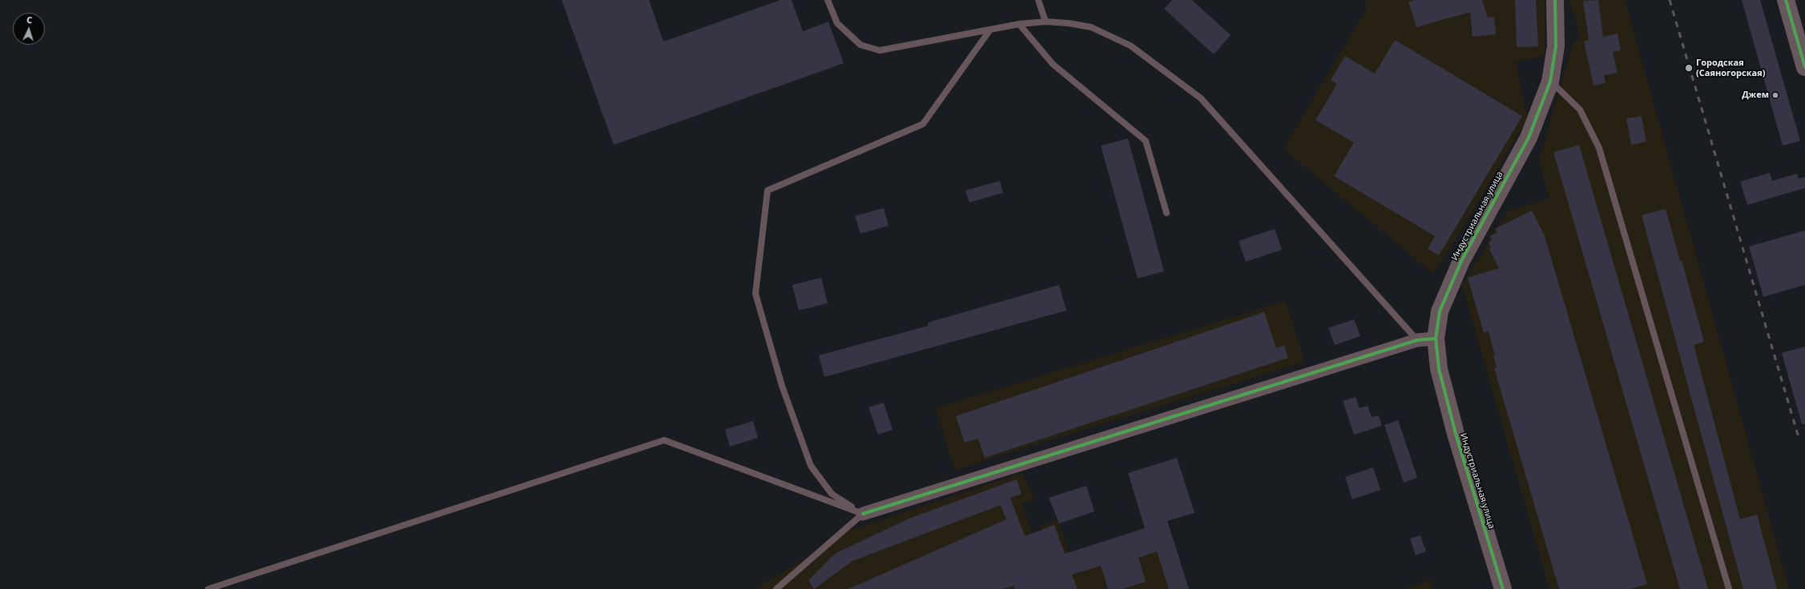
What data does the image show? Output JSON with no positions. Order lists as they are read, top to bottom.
{
  "streets": {
    "street": ["Индустриальная улица"]
  },
  "places": ["Городская (Саяногорская)", "Джем"],
  "north": "top"
}
